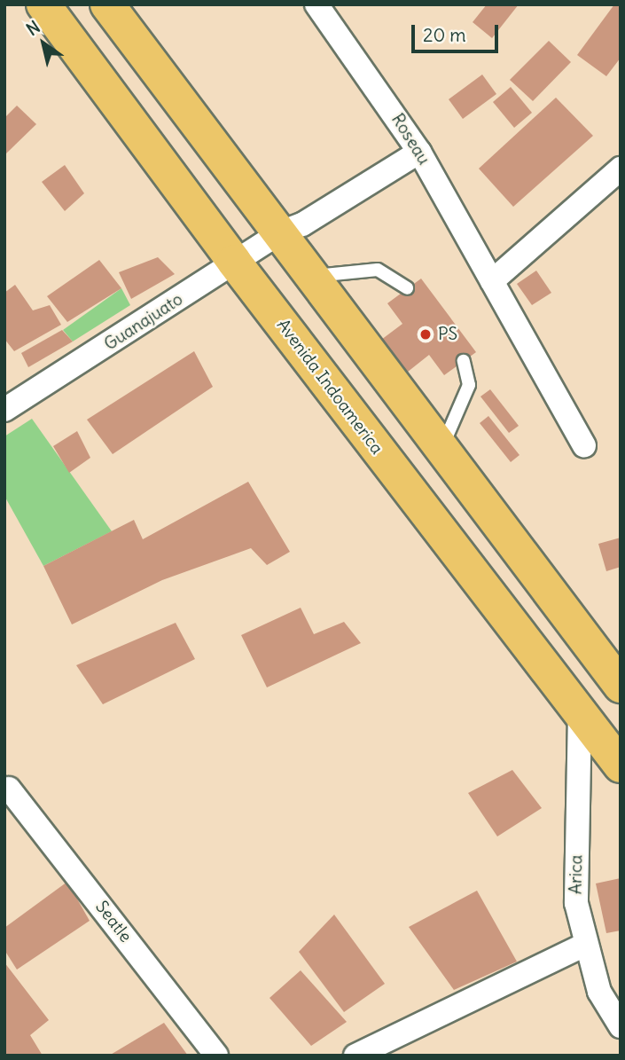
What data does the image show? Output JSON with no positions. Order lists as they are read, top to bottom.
{
  "streets": {
    "main road": ["Avenida Indoamerica"],
    "street": [
      "Roseau",
      "Guanajuato",
      "Arica",
      "Seatle"
    ]
  },
  "crossings": [
    ["Roseau", "Guanajuato"],
    ["Guanajuato", "Avenida Indoamerica"],
    ["Avenida Indoamerica", "Arica"]
  ],
  "places": ["PS"],
  "scale_bar": "20 m",
  "north": "top left"
}
